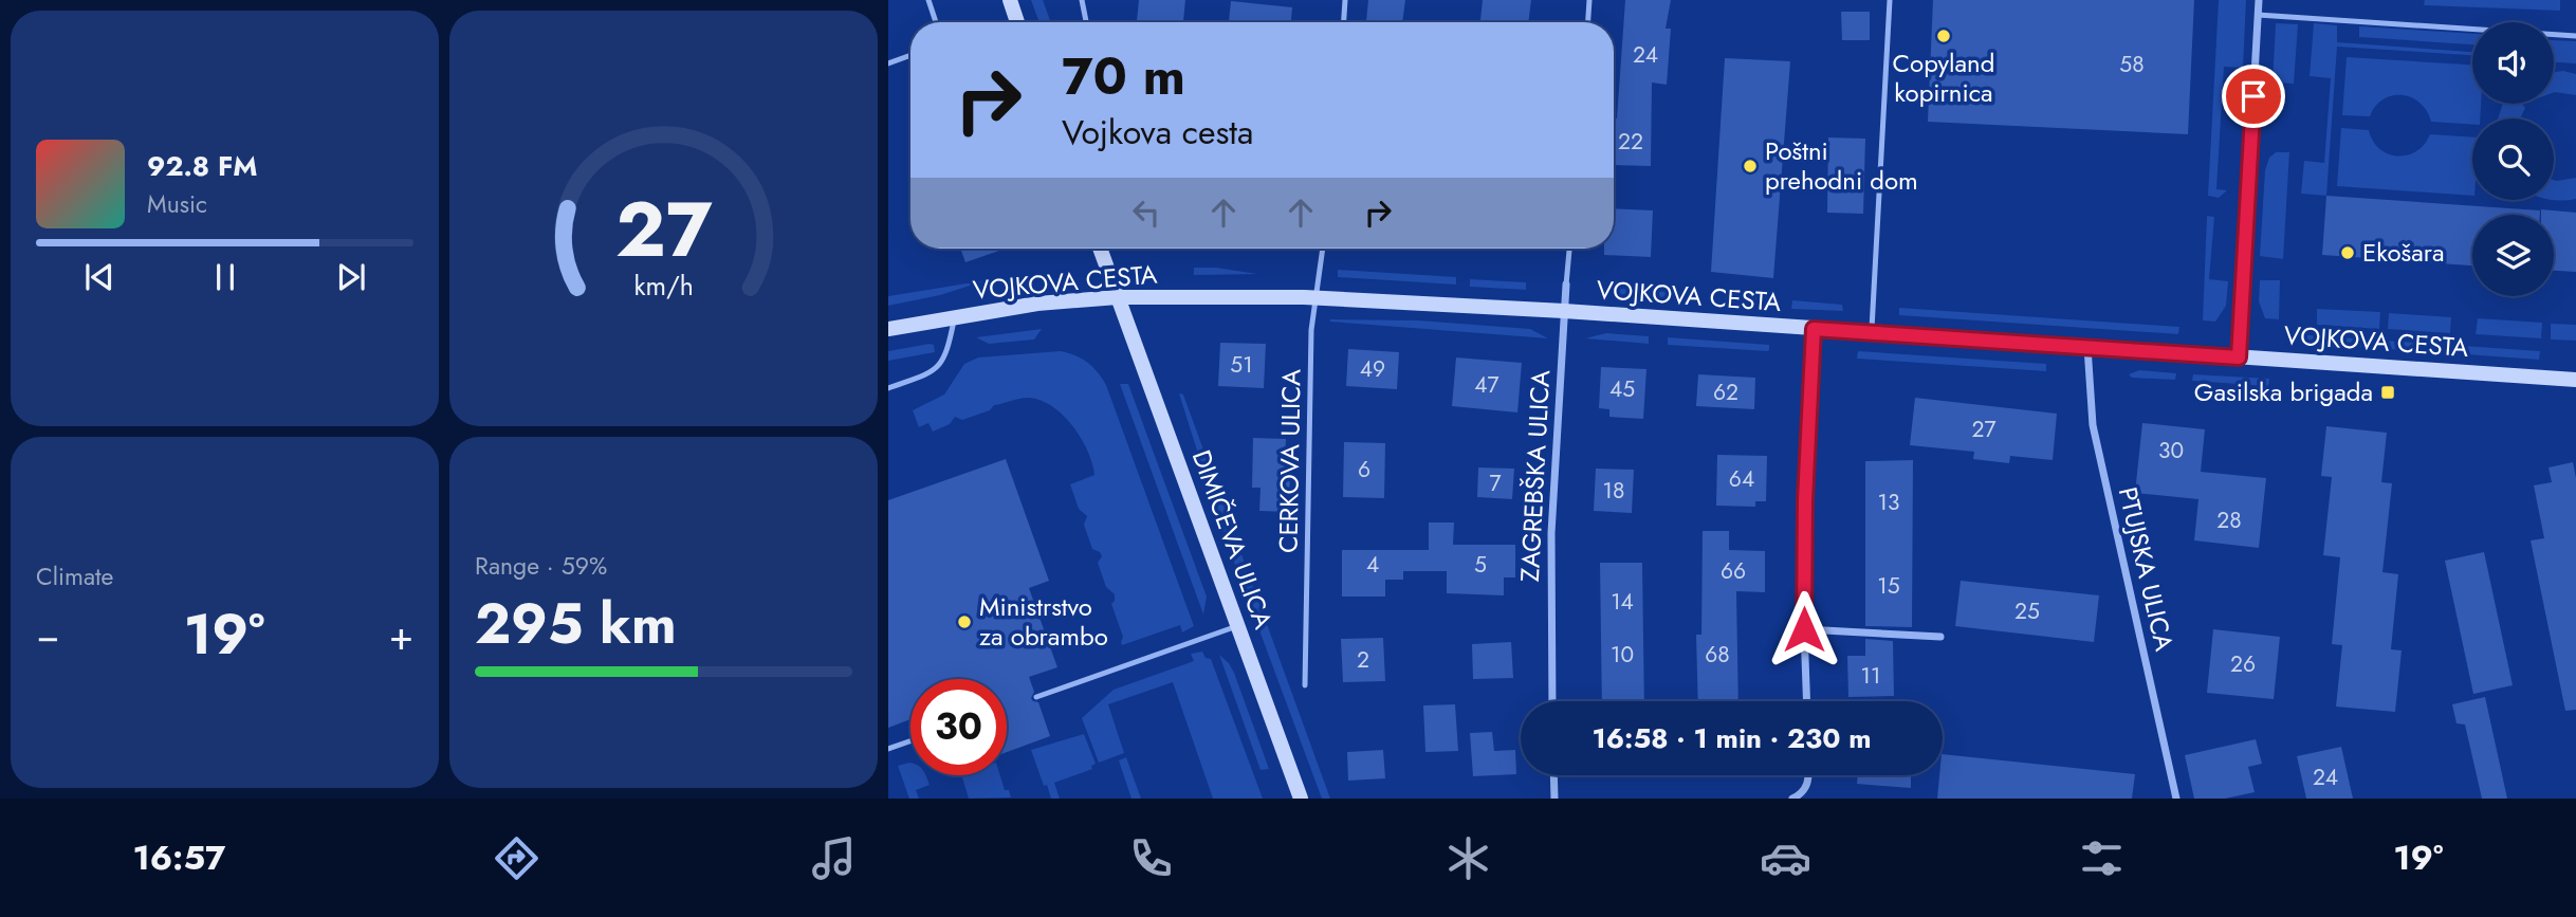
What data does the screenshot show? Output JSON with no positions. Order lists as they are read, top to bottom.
{
  "streets": {
    "street": [
      "VOJKOVA CESTA",
      "ZAGREBŠKA ULICA",
      "DIMIČEVA ULICA",
      "PTUJSKA ULICA"
    ],
    "lane": ["CERKOVA ULICA"]
  },
  "crossings": [
    ["VOJKOVA CESTA", "CERKOVA ULICA"],
    ["VOJKOVA CESTA", "ZAGREBŠKA ULICA"],
    ["VOJKOVA CESTA", "DIMIČEVA ULICA"],
    ["VOJKOVA CESTA", "PTUJSKA ULICA"]
  ],
  "places": {
    "other": [
      "Copyland kopirnica",
      "Poštni prehodni dom",
      "Ekošara",
      "Ministrstvo za obrambo"
    ],
    "transit": ["Gasilska brigada"]
  },
  "house_numbers": [
    "24",
    "58",
    "22",
    "51",
    "49",
    "47",
    "45",
    "62",
    "27",
    "30",
    "6",
    "64",
    "7",
    "18",
    "13",
    "28",
    "4",
    "5",
    "66",
    "15",
    "14",
    "25",
    "10",
    "68",
    "2",
    "26",
    "11",
    "24"
  ],
  "page": {
    "turn": ["70 m", "Vojkova cesta"],
    "song": ["92.8 FM", "Music"],
    "tile": [
      "Climate",
      ["Range · 59%", "295 km"]
    ],
    "heat": ["−", "19°", "+"],
    "limit": "30",
    "trip": "16:58 · 1 min · 230 m",
    "tabs": ["16:57", "19°"],
    "gauge": ["27", "km/h"]
  }
}
